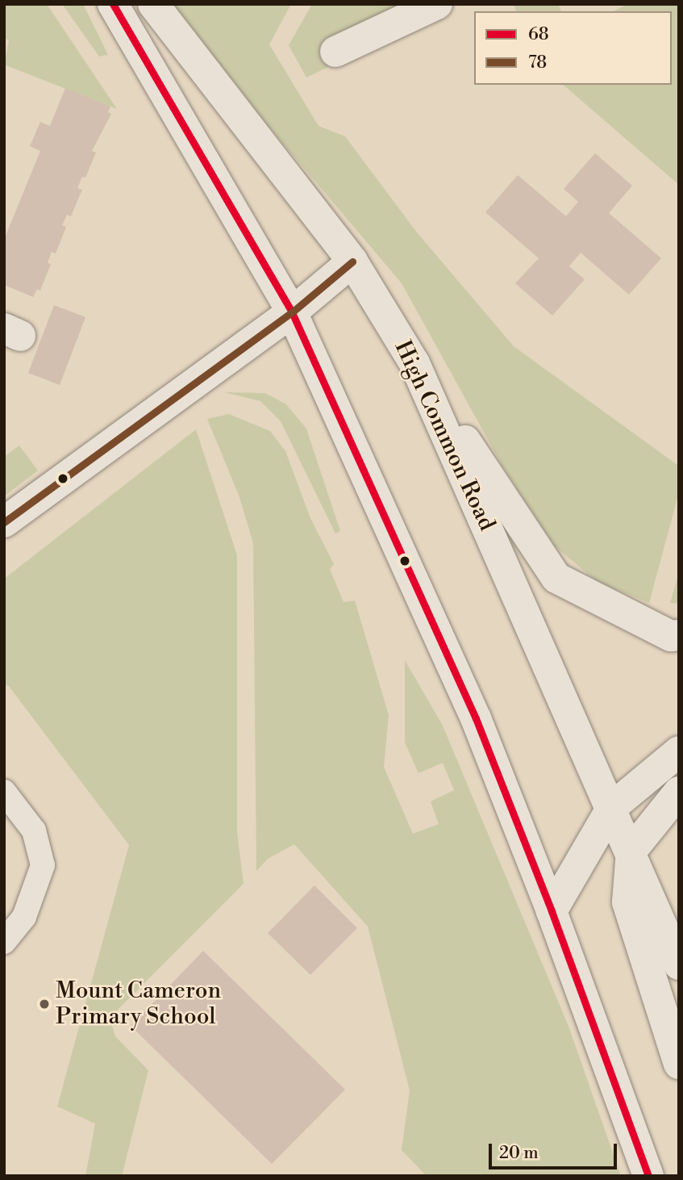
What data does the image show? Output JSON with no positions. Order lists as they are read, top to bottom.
{
  "streets": {
    "street": ["High Common Road"]
  },
  "places": ["Mount Cameron Primary School"],
  "lines": ["transit line 68", "transit line 78"],
  "legend": ["68", "78"],
  "scale_bar": "20 m"
}
